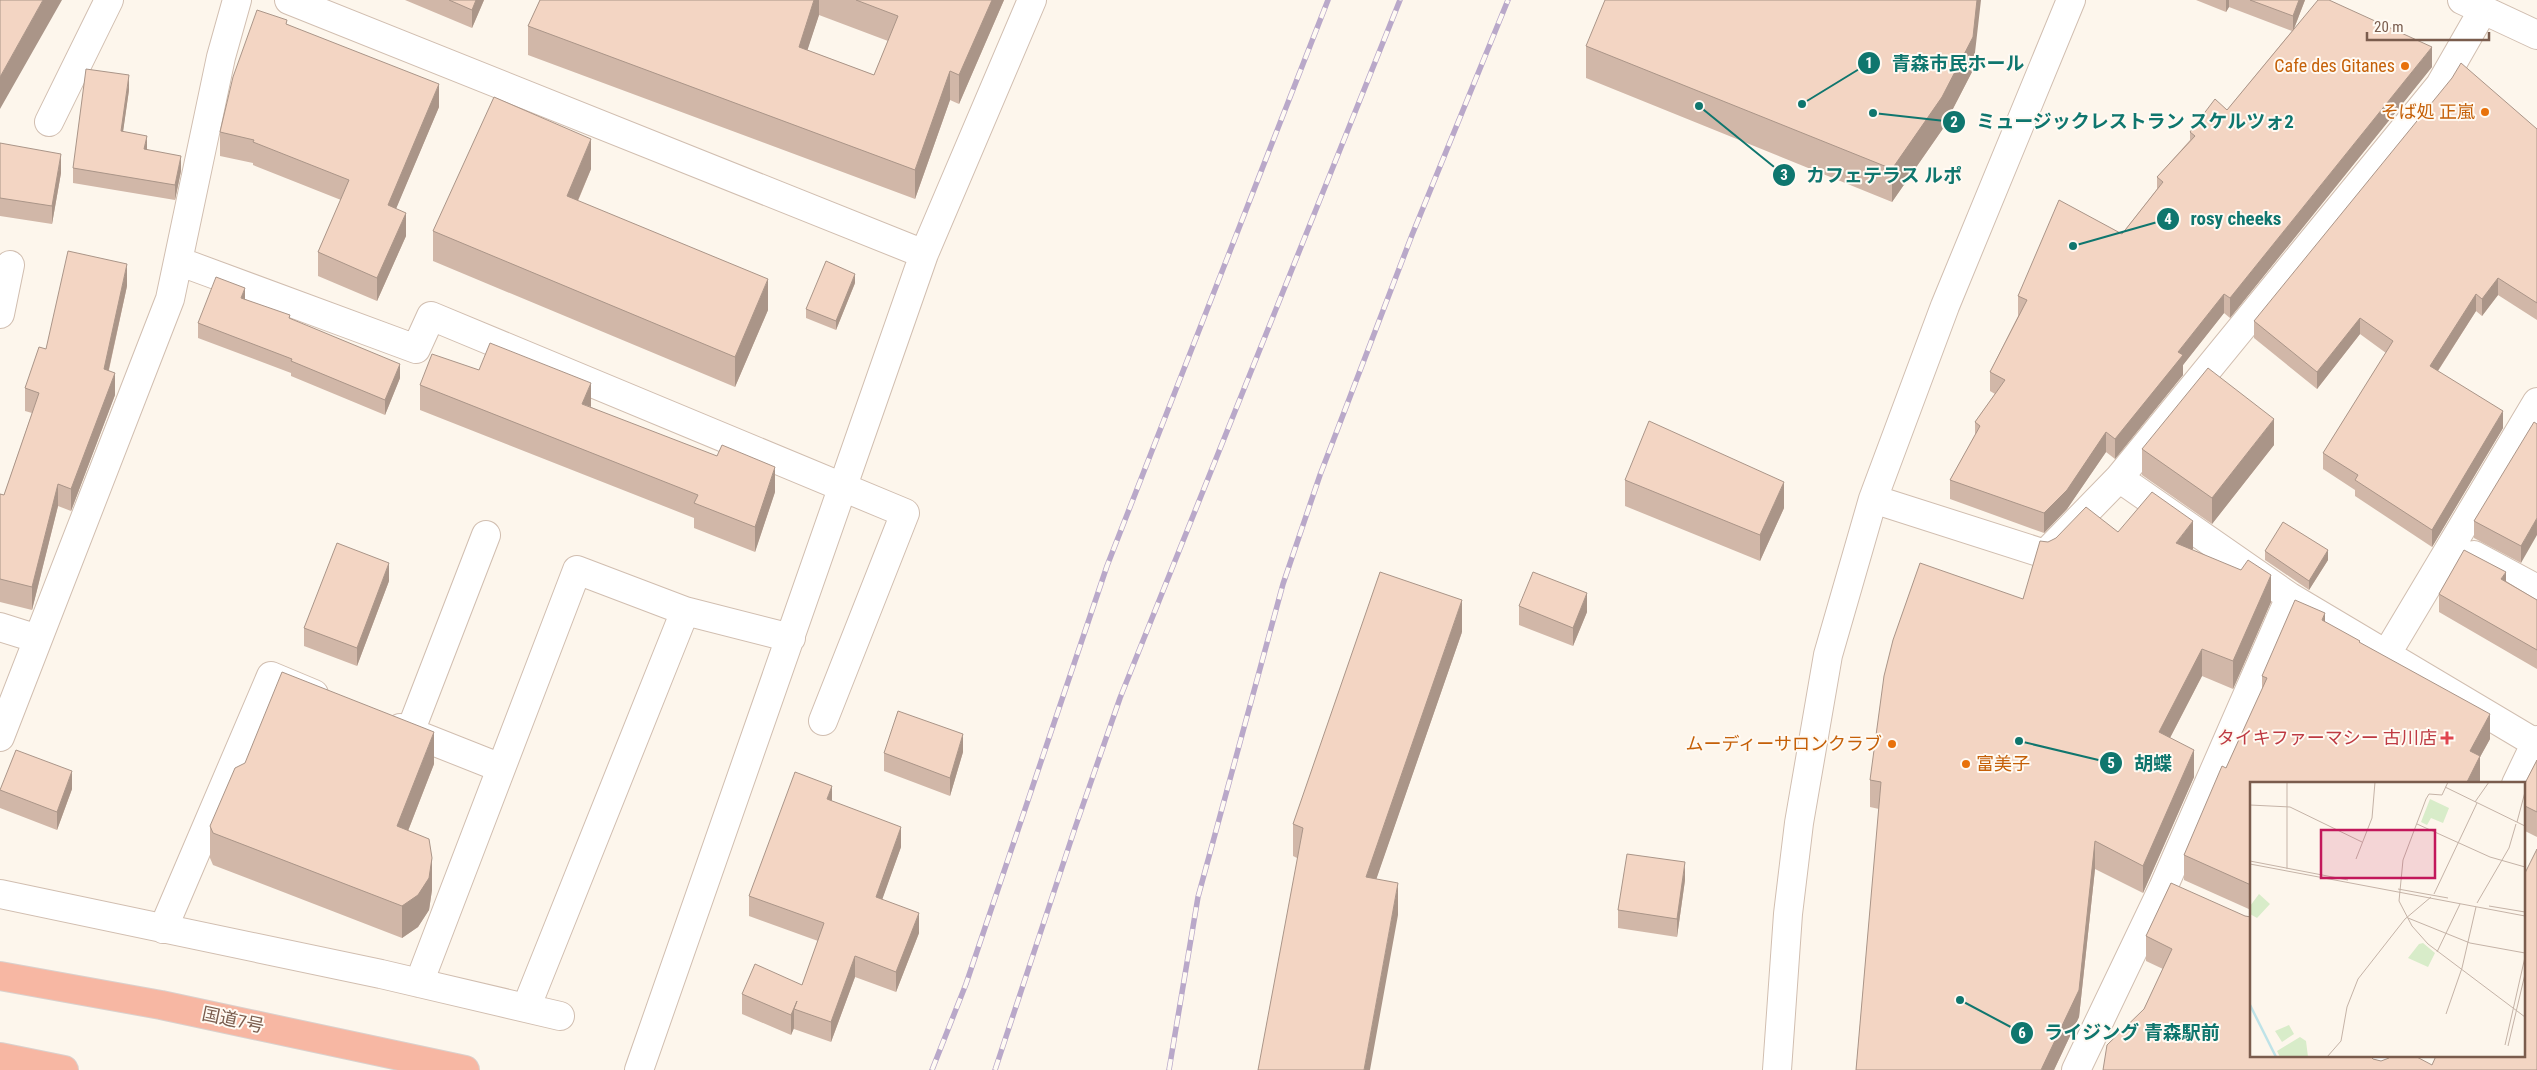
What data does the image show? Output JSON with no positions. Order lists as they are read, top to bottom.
{
  "streets": {
    "highway": ["国道7号"]
  },
  "places": {
    "other": [
      "Cafe des Gitanes",
      "青森市民ホール",
      "カフェテラス ルポ",
      "そば処 正嵐",
      "ミュージックレストラン スケルツォ2",
      "rosy cheeks",
      "胡蝶",
      "ムーディーサロンクラブ",
      "富美子",
      "ライジング 青森駅前"
    ],
    "health": ["タイキファーマシー 古川店"]
  },
  "scale_bar": "20 m"
}
